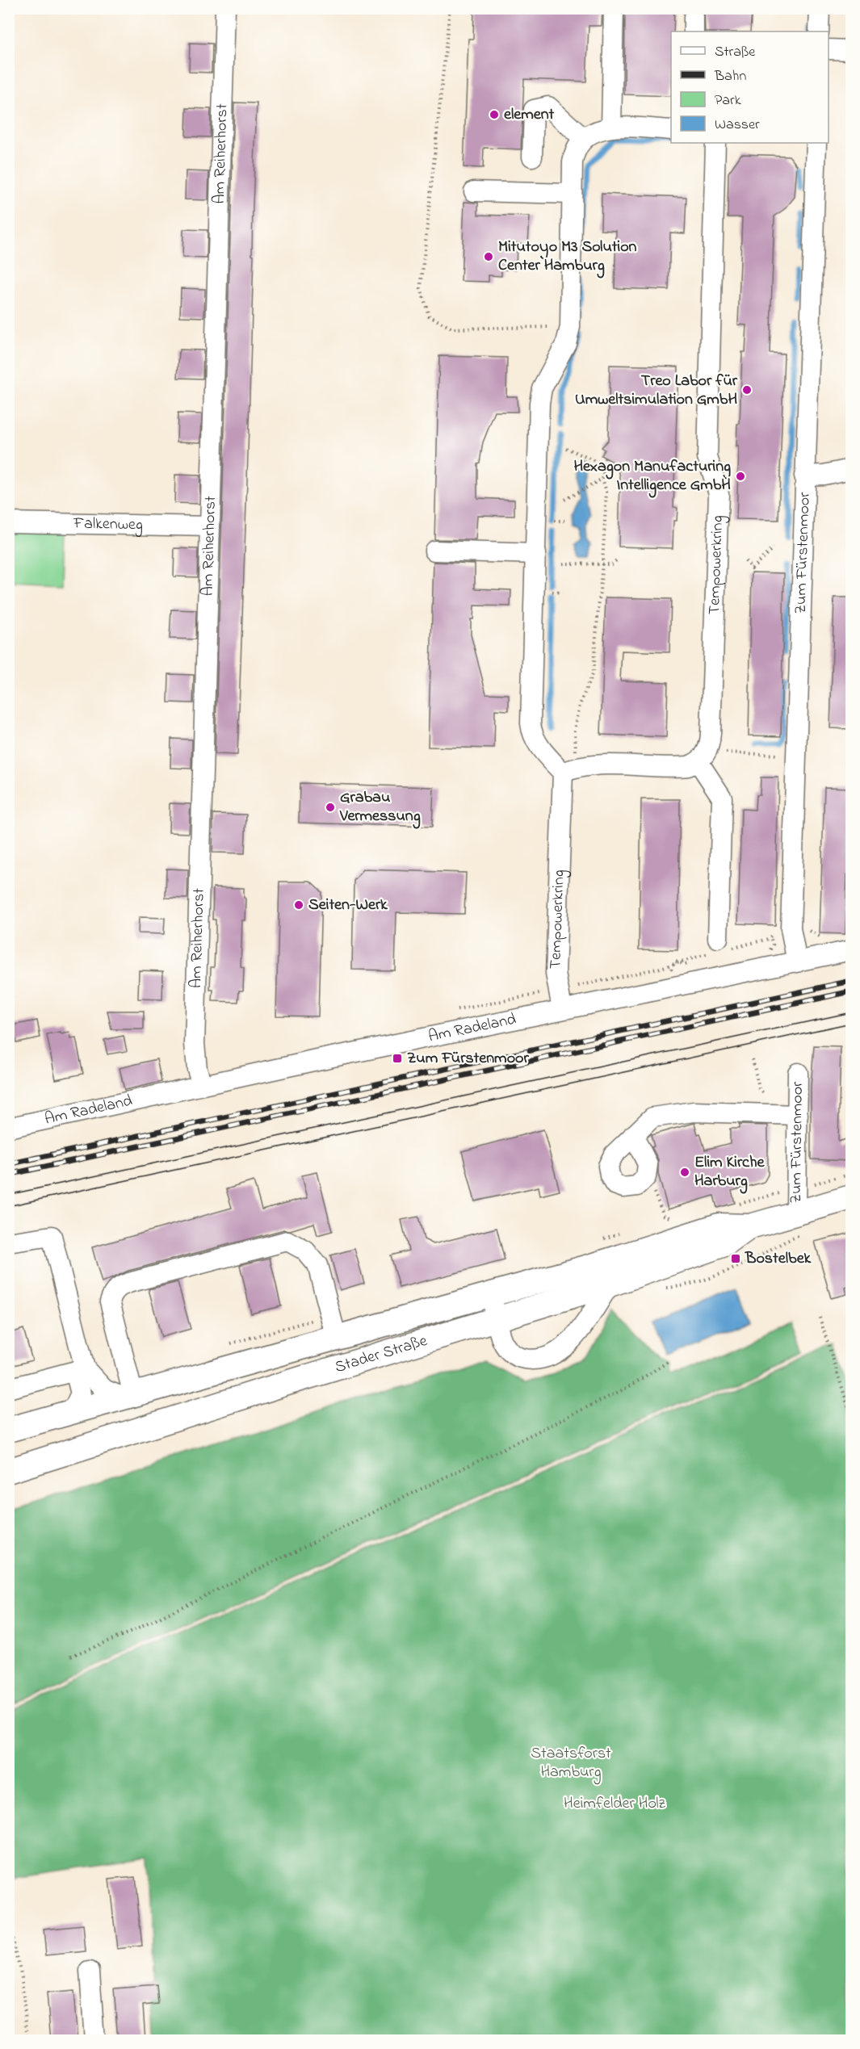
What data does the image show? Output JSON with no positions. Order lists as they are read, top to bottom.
{
  "streets": {
    "main road": ["Stader Straße"],
    "street": [
      "Am Reiherhorst",
      "Falkenweg",
      "Zum Fürstenmoor",
      "Tempowerkring",
      "Am Radeland"
    ]
  },
  "crossings": [
    ["Am Reiherhorst", "Falkenweg"],
    ["Am Reiherhorst", "Am Radeland"],
    ["Zum Fürstenmoor", "Am Radeland"],
    ["Zum Fürstenmoor", "Stader Straße"],
    ["Tempowerkring", "Am Radeland"]
  ],
  "parks": ["Staatsforst Hamburg", "Heimfelder Holz"],
  "places": {
    "other": [
      "element",
      "Mitutoyo M3 Solution Center Hamburg",
      "Treo Labor für Umweltsimulation GmbH",
      "Hexagon Manufacturing Intelligence GmbH",
      "Grabau Vermessung",
      "Seiten-Werk",
      "Elim Kirche Harburg"
    ],
    "transit": ["Zum Fürstenmoor", "Bostelbek"]
  },
  "legend": [
    "Straße",
    "Bahn",
    "Park",
    "Wasser"
  ]
}
